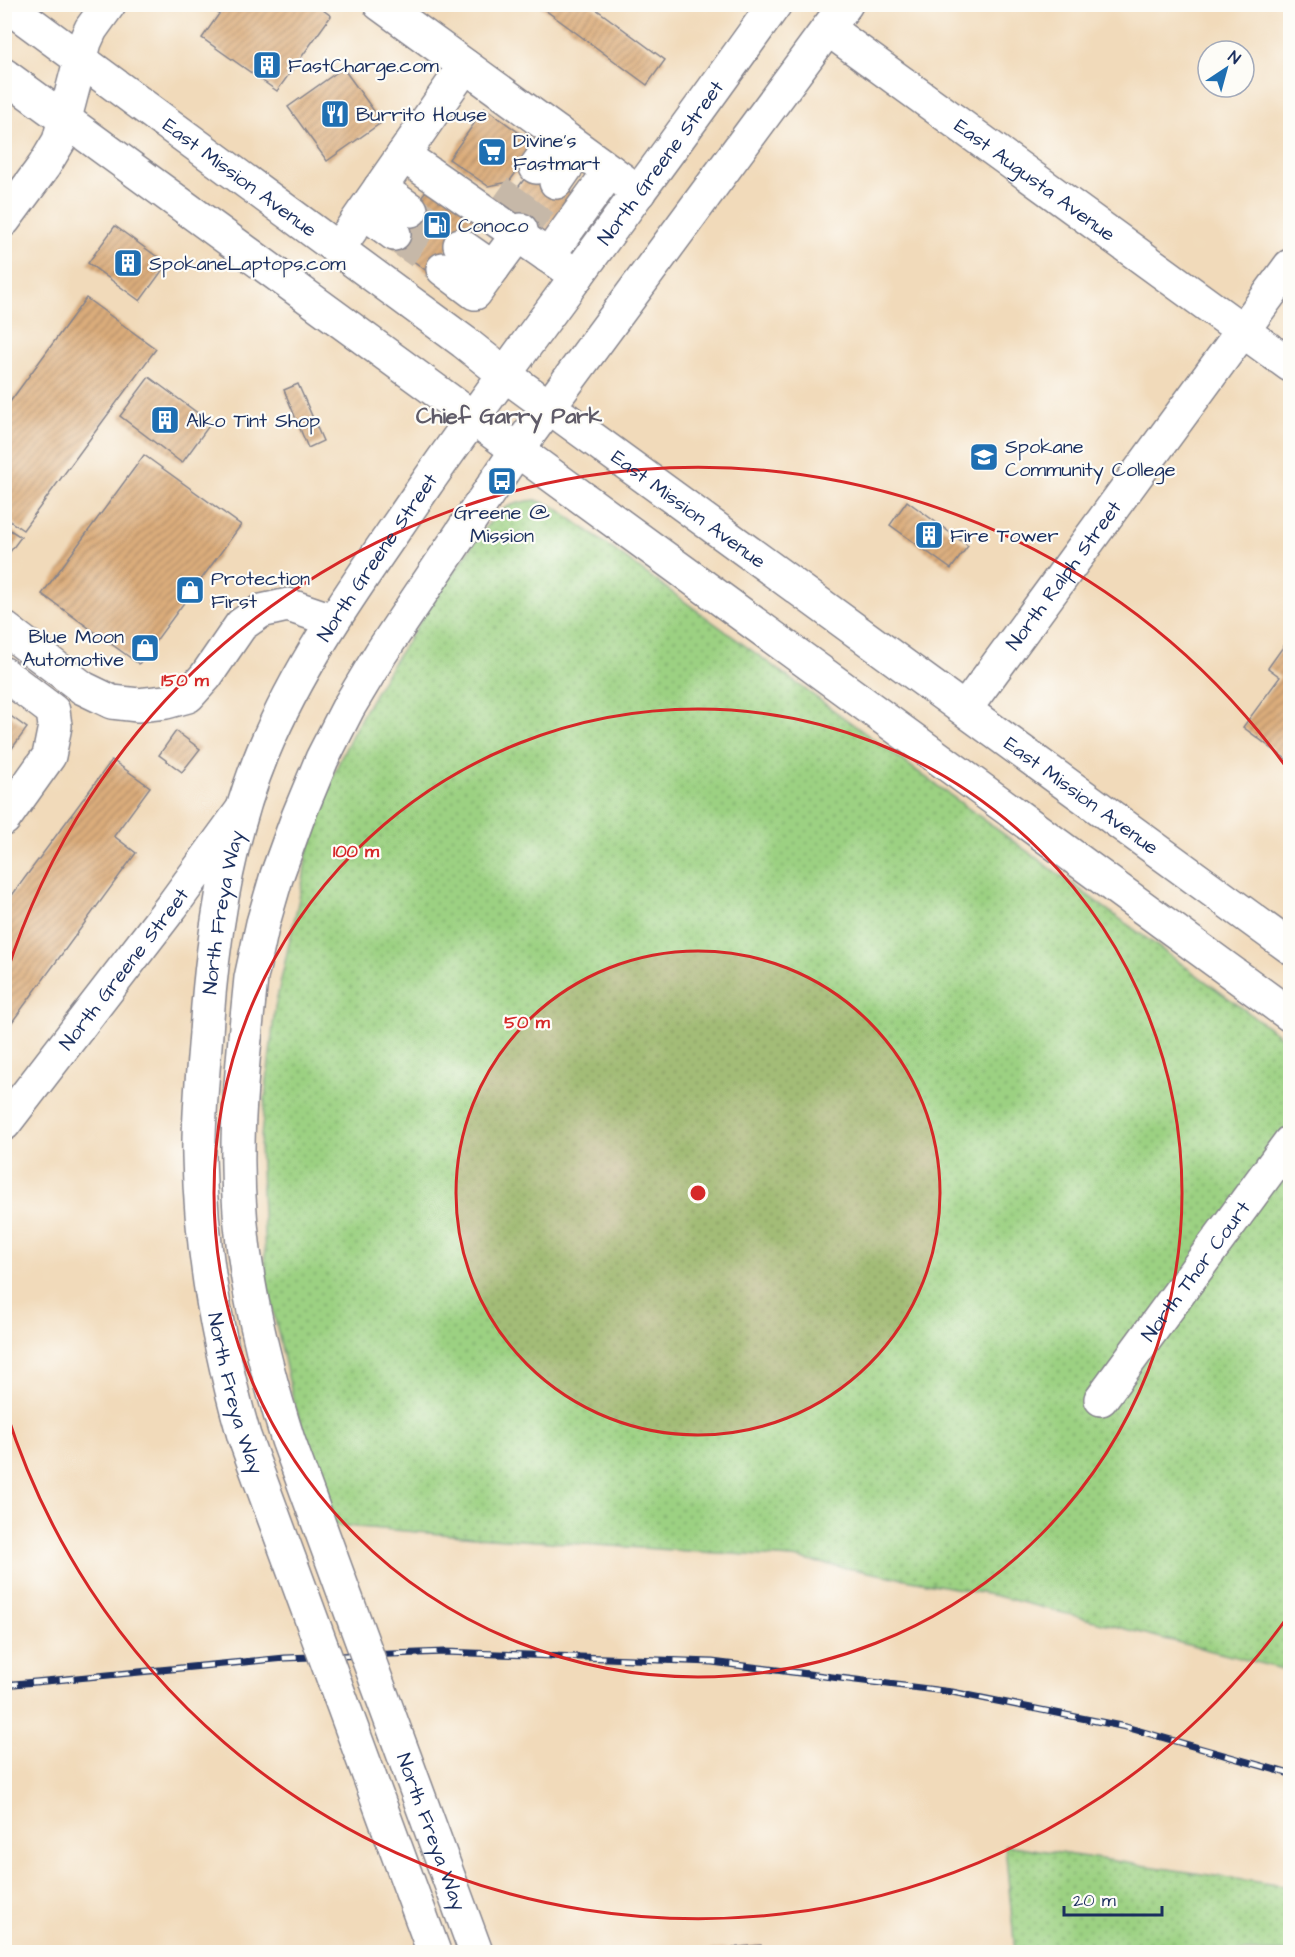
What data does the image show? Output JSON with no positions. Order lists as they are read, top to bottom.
{
  "streets": {
    "main road": [
      "North Greene Street",
      "East Mission Avenue",
      "East Augusta Avenue",
      "North Ralph Street",
      "North Freya Way",
      "North Thor Court"
    ]
  },
  "crossings": [
    ["North Greene Street", "East Mission Avenue"],
    ["North Greene Street", "North Freya Way"],
    ["East Mission Avenue", "North Ralph Street"],
    ["East Augusta Avenue", "North Ralph Street"]
  ],
  "districts": ["Chief Garry Park"],
  "places": {
    "building": [
      "FastCharge.com",
      "SpokaneLaptops.com",
      "Alko Tint Shop",
      "Fire Tower"
    ],
    "restaurant": ["Burrito House"],
    "supermarket": ["Divine's Fastmart"],
    "fuel station": ["Conoco"],
    "school or university": ["Spokane Community College"],
    "bus stop": ["Greene @ Mission"],
    "shop": ["Protection First", "Blue Moon Automotive"]
  },
  "scale_bar": "20 m",
  "north": "top right",
  "rings": ["150 m", "100 m", "50 m"]
}
